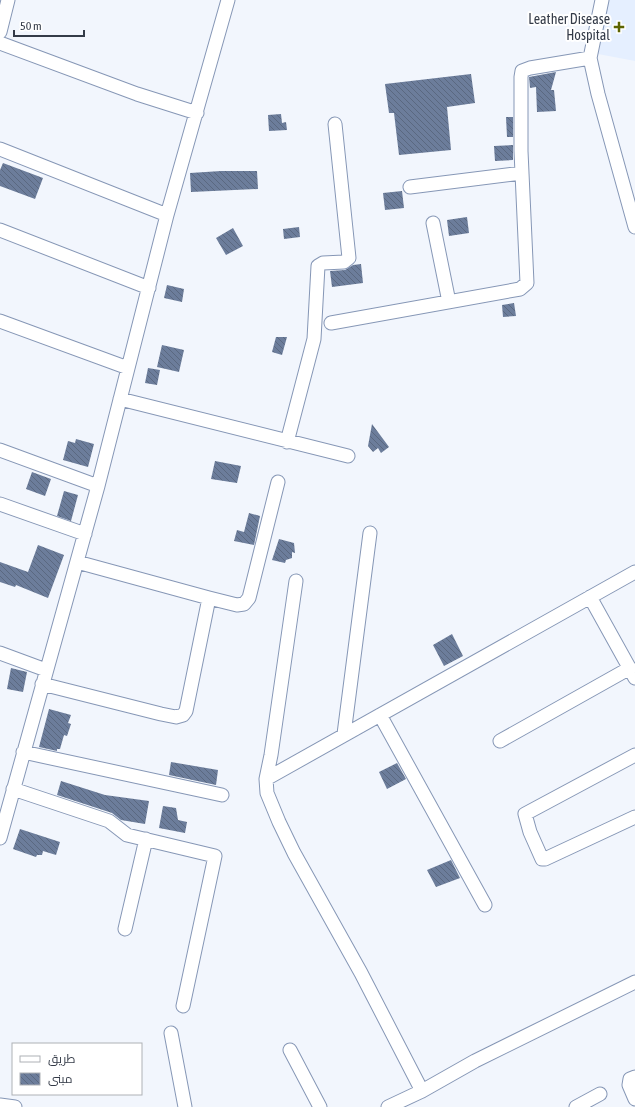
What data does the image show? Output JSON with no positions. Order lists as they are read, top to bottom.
{
  "places": {
    "health": ["Leather Disease Hospital"]
  },
  "legend": ["طريق", "مبنى"],
  "scale_bar": "50 m"
}
